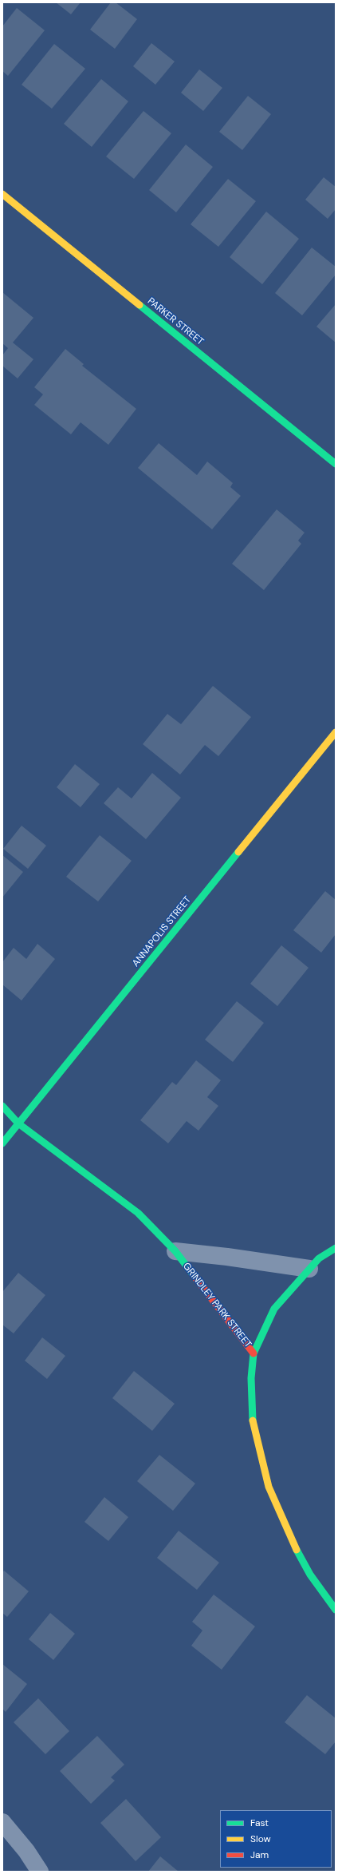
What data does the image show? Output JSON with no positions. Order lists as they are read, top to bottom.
{
  "streets": {
    "street": ["PARKER STREET", "ANNAPOLIS STREET", "GRINDLEY PARK STREET"]
  },
  "crossings": [
    ["ANNAPOLIS STREET", "GRINDLEY PARK STREET"]
  ],
  "legend": ["Fast", "Slow", "Jam"]
}
